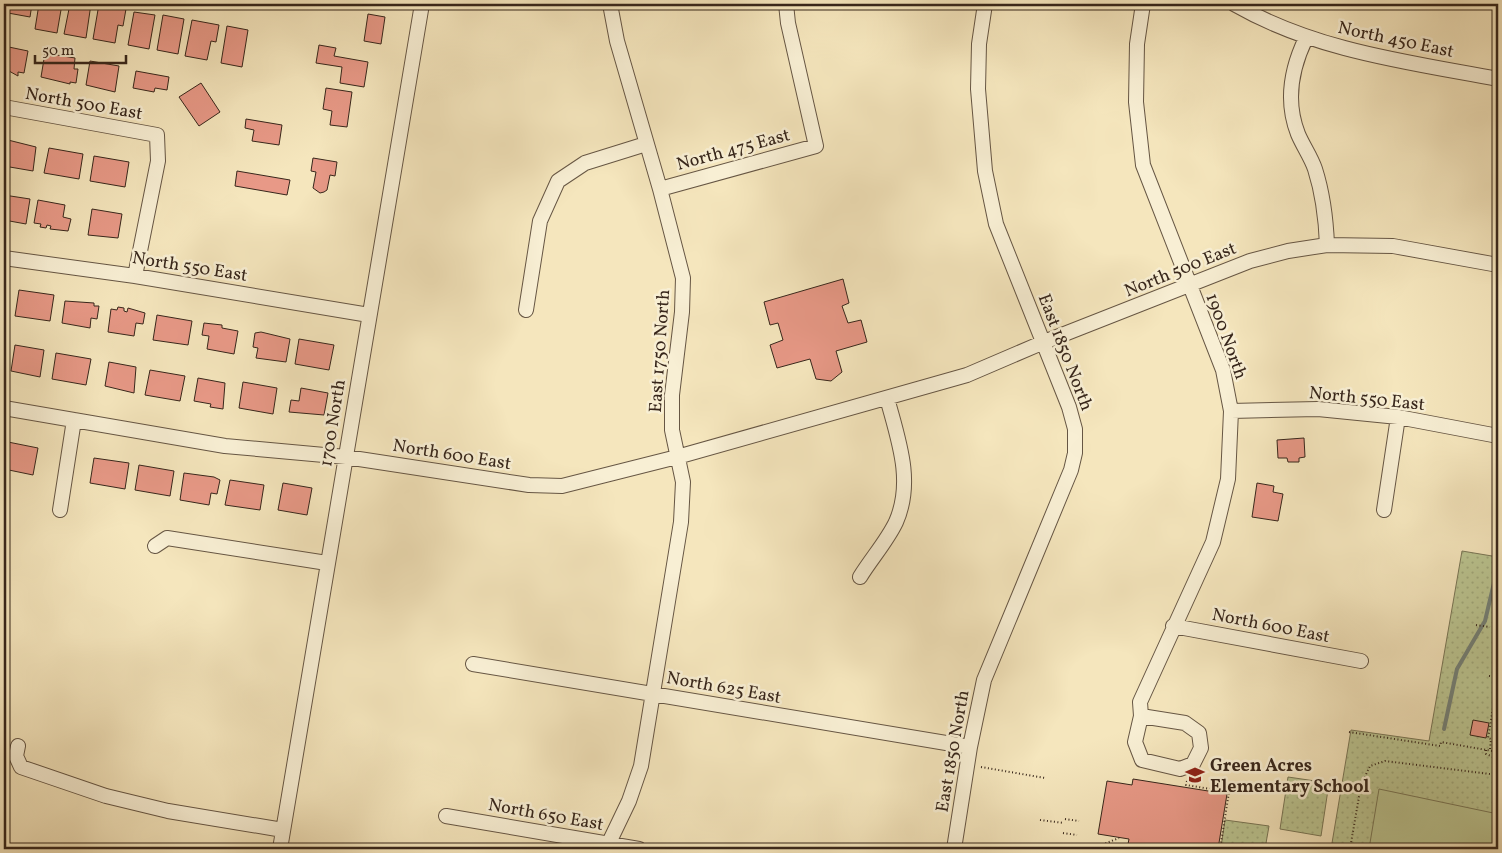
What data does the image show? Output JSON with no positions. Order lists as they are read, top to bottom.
{
  "streets": {
    "street": [
      "North 450 East",
      "North 500 East",
      "North 475 East",
      "North 550 East",
      "1900 North",
      "East 1750 North",
      "East 1850 North",
      "1700 North",
      "North 600 East",
      "North 625 East",
      "North 650 East"
    ]
  },
  "crossings": [
    ["North 500 East", "North 550 East"],
    ["North 500 East", "1900 North"],
    ["North 500 East", "East 1850 North"],
    ["North 500 East", "North 600 East"],
    ["North 475 East", "East 1750 North"],
    ["North 550 East", "1900 North"],
    ["North 550 East", "1700 North"],
    ["1900 North", "North 600 East"],
    ["East 1750 North", "North 600 East"],
    ["East 1750 North", "North 625 East"],
    ["East 1750 North", "North 650 East"],
    ["East 1850 North", "North 625 East"],
    ["1700 North", "North 600 East"]
  ],
  "places": {
    "school or university": ["Green Acres Elementary School"]
  },
  "scale_bar": "50 m"
}
